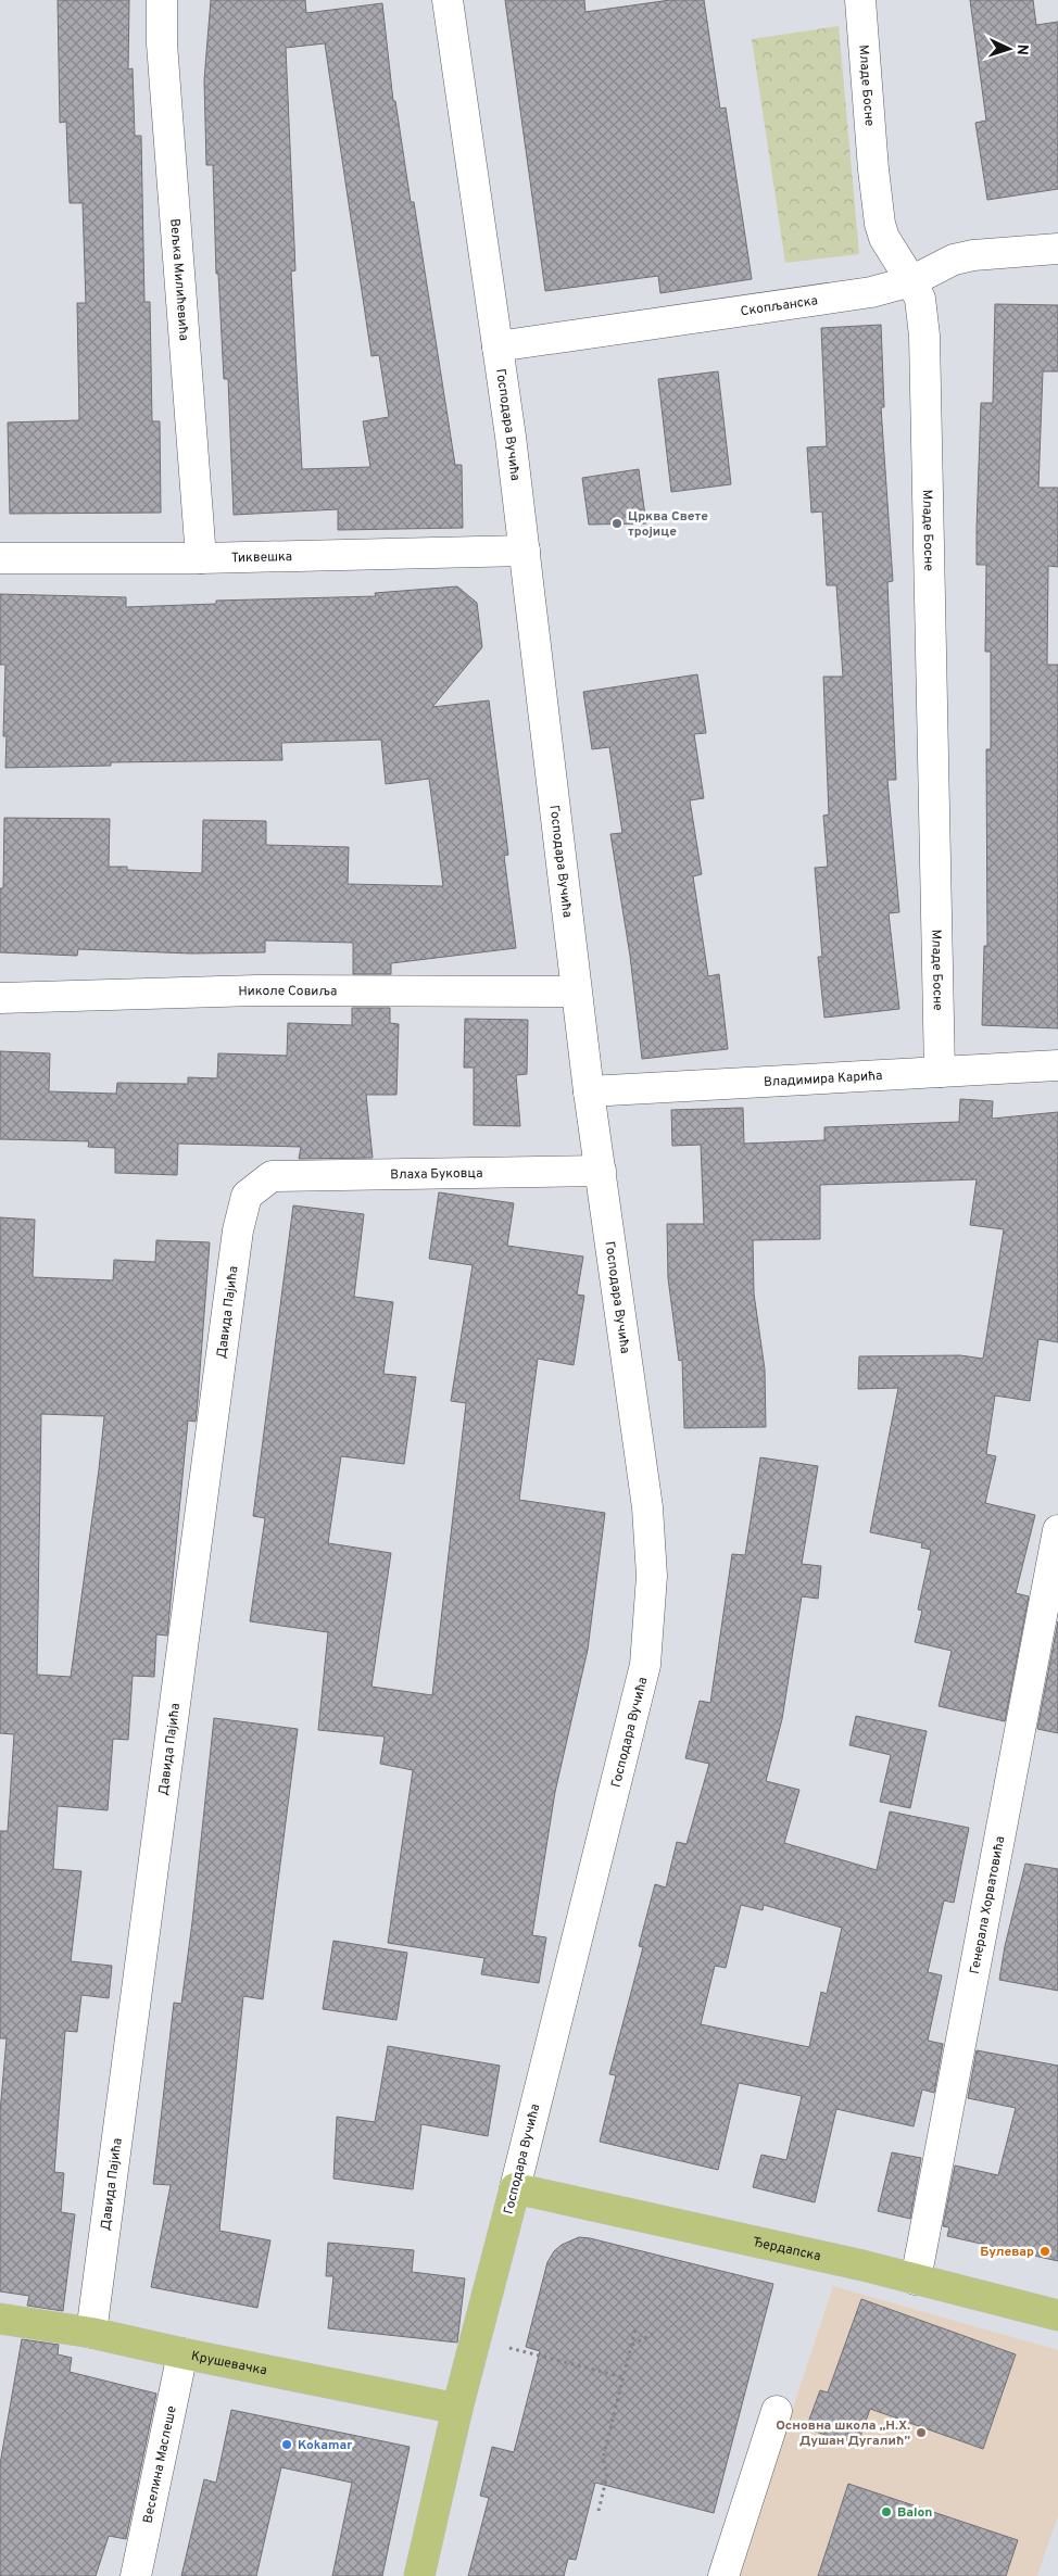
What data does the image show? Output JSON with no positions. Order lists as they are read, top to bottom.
{
  "streets": {
    "main road": ["Господара Вучића", "Ђердапска", "Крушевачка"],
    "street": [
      "Младе Босне",
      "Вељка Милићевића",
      "Скопљанска",
      "Тиквешка",
      "Николе Совиља",
      "Владимира Карића",
      "Влаха Буковца",
      "Давида Пајића",
      "Генерала Хорватовића",
      "Веселина Маслеше"
    ]
  },
  "crossings": [
    ["Младе Босне", "Скопљанска"],
    ["Младе Босне", "Владимира Карића"],
    ["Вељка Милићевића", "Тиквешка"],
    ["Скопљанска", "Господара Вучића"],
    ["Господара Вучића", "Тиквешка"],
    ["Господара Вучића", "Николе Совиља"],
    ["Господара Вучића", "Владимира Карића"],
    ["Господара Вучића", "Влаха Буковца"],
    ["Господара Вучића", "Ђердапска"],
    ["Господара Вучића", "Крушевачка"],
    ["Влаха Буковца", "Давида Пајића"],
    ["Давида Пајића", "Крушевачка"],
    ["Генерала Хорватовића", "Ђердапска"],
    ["Крушевачка", "Веселина Маслеше"]
  ],
  "places": [
    "Црква Свете тројице",
    "Булевар",
    "Основна школа „Н.Х. Душан Дугалић”",
    "Kokamar",
    "Balon"
  ],
  "north": "right"
}
